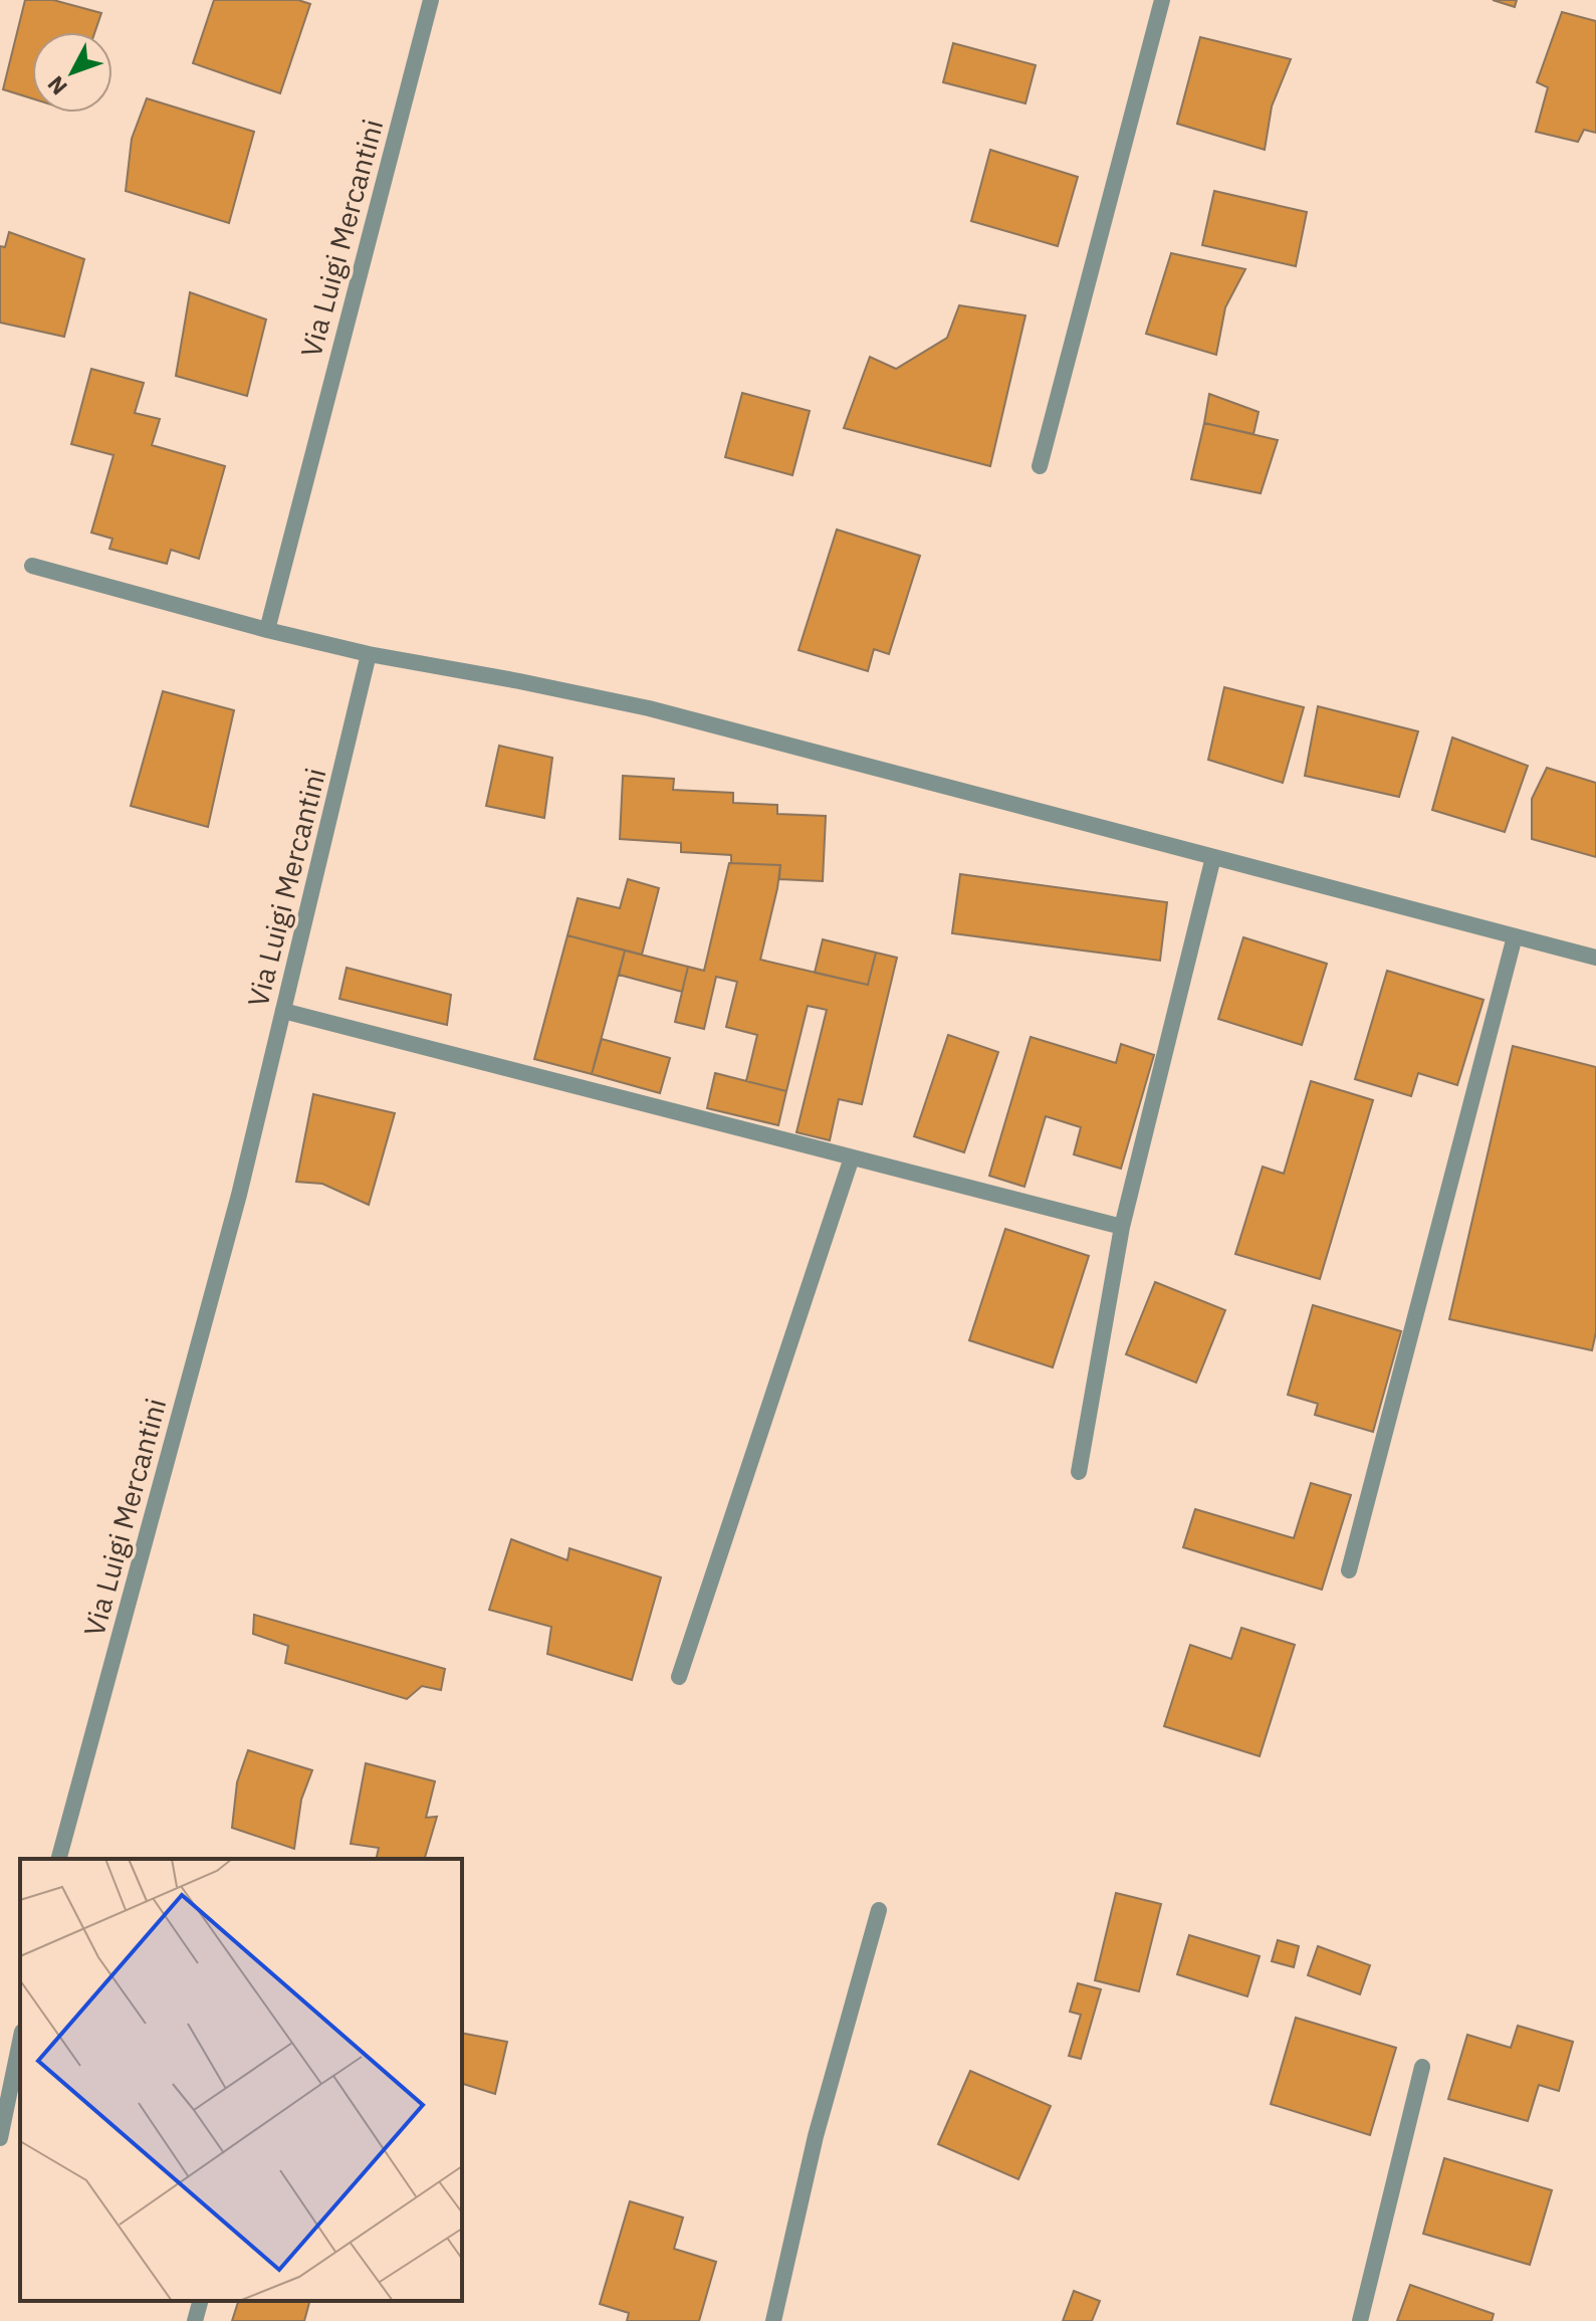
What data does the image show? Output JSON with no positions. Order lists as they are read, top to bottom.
{
  "streets": {
    "street": ["Via Luigi Mercantini"]
  },
  "north": "bottom left"
}
